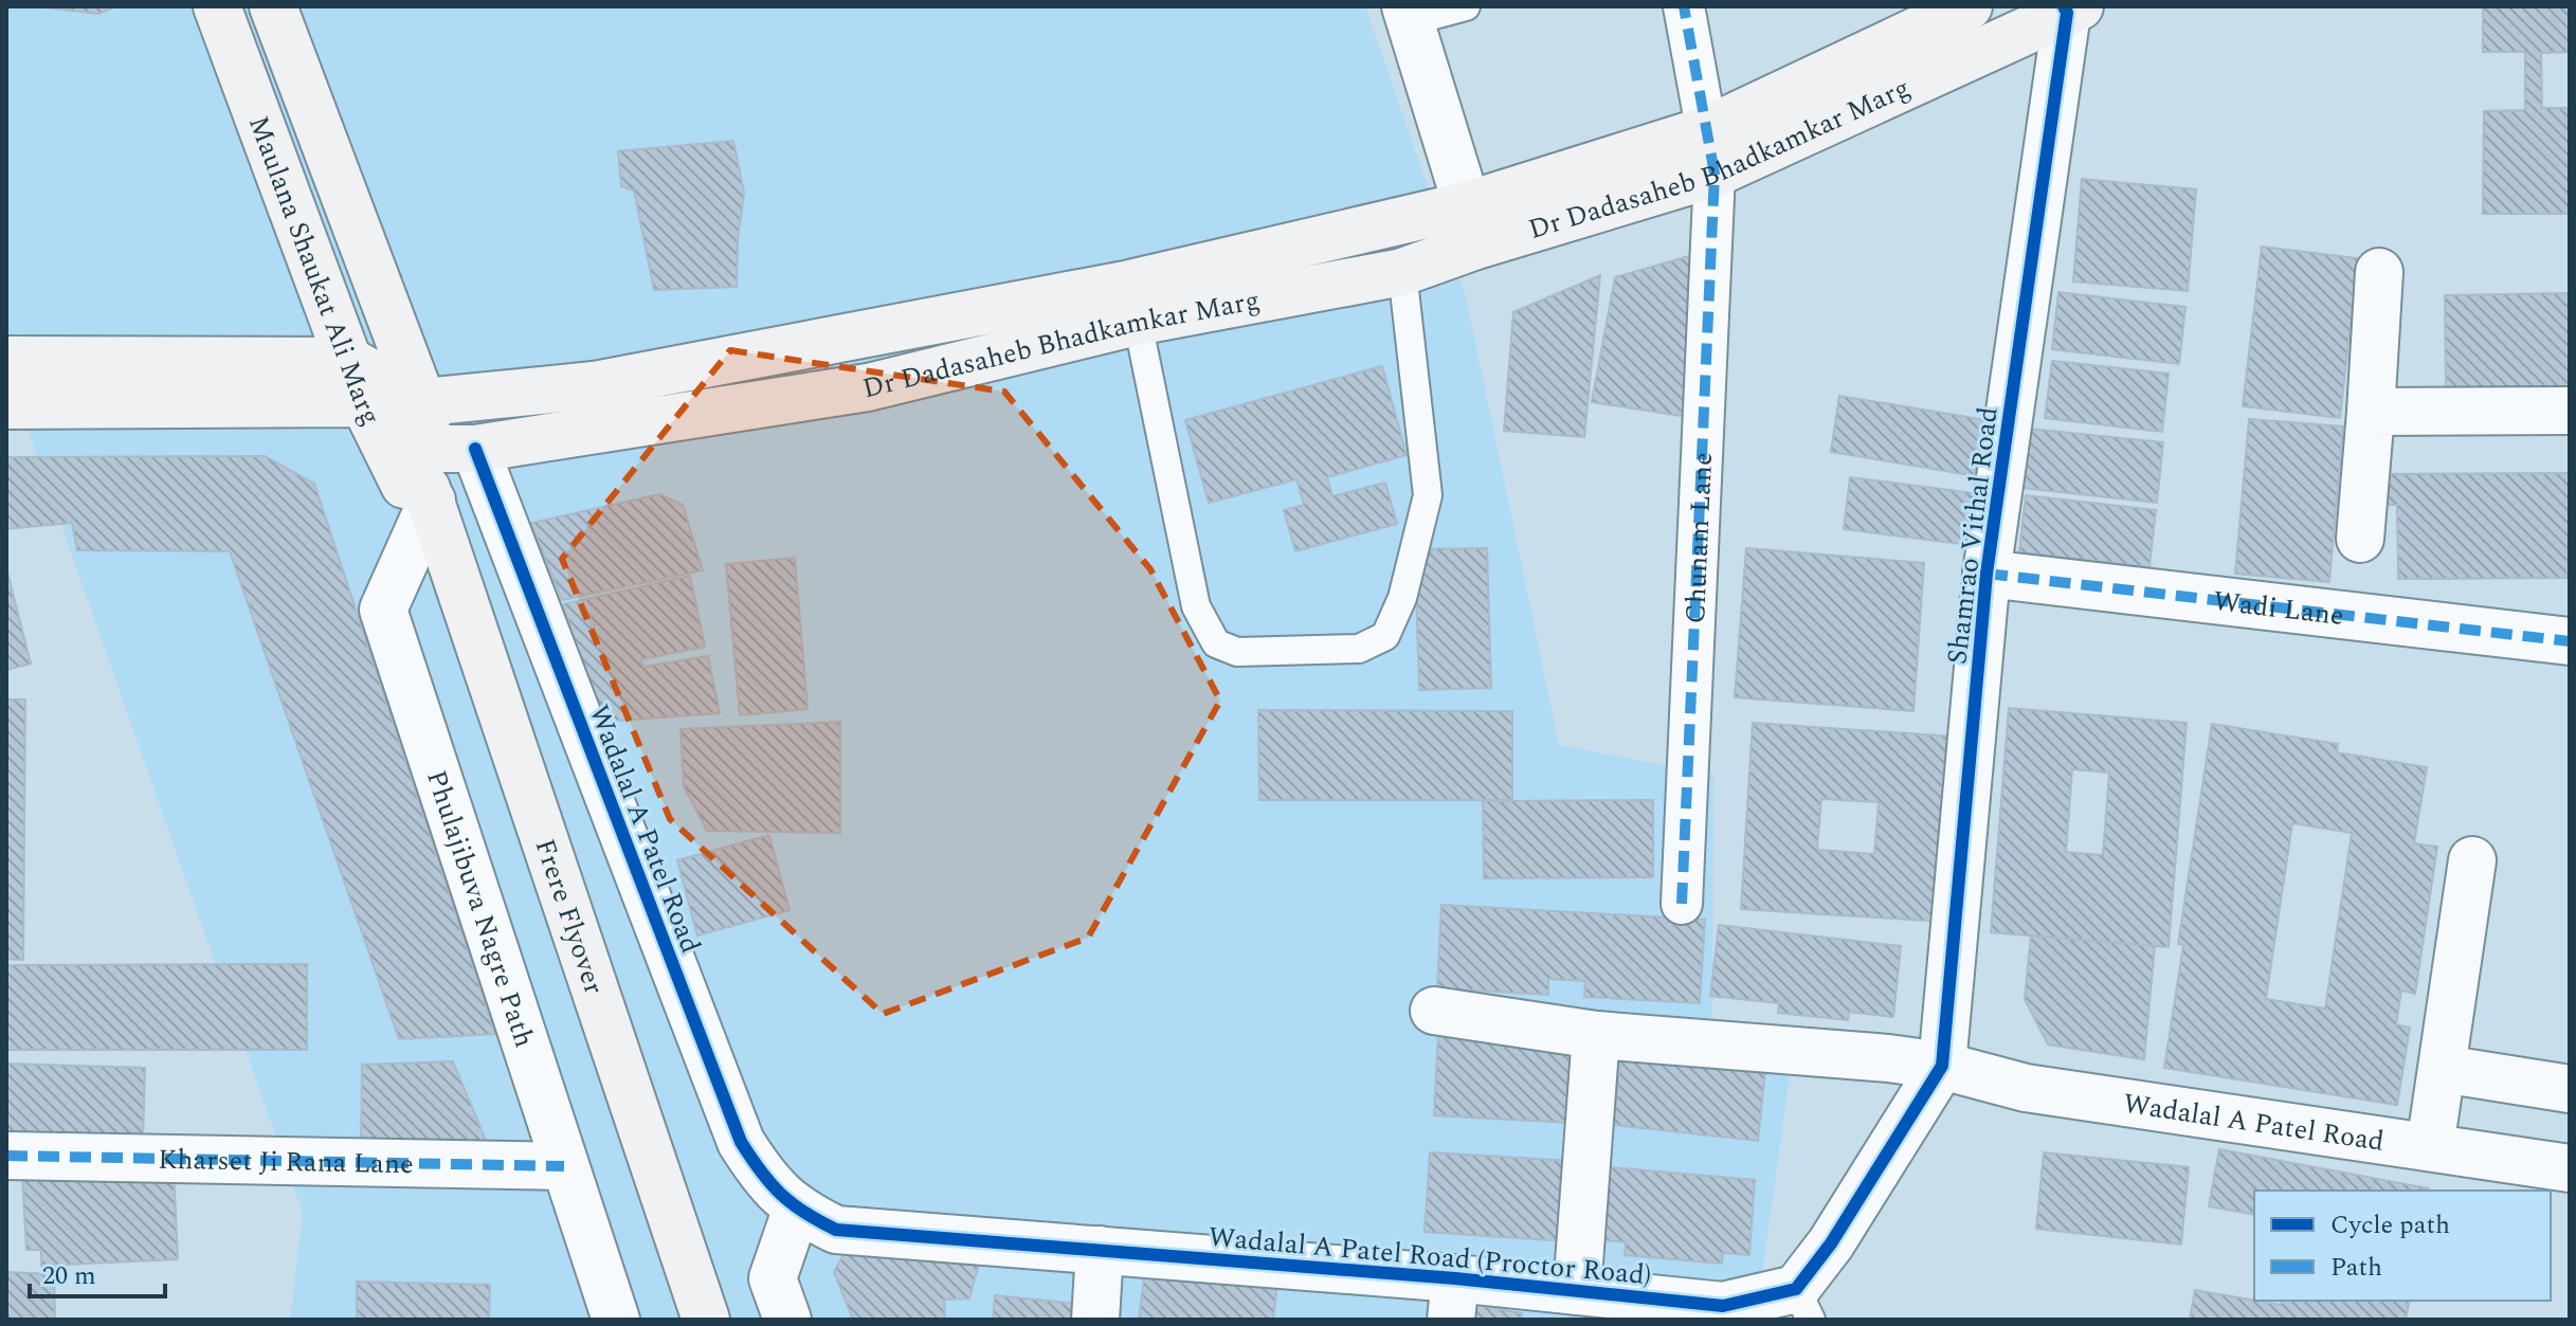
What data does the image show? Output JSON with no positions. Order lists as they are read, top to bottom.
{
  "streets": {
    "main road": ["Dr Dadasaheb Bhadkamkar Marg", "Maulana Shaukat Ali Marg", "Frere Flyover"],
    "street": [
      "Shamrao Vithal Road",
      "Chunam Lane",
      "Wadi Lane",
      "Wadalal A Patel Road",
      "Phulajibuva Nagre Path",
      "Kharset Ji Rana Lane",
      "Wadalal A Patel Road (Proctor Road)"
    ]
  },
  "crossings": [
    ["Dr Dadasaheb Bhadkamkar Marg", "Maulana Shaukat Ali Marg"],
    ["Dr Dadasaheb Bhadkamkar Marg", "Shamrao Vithal Road"],
    ["Dr Dadasaheb Bhadkamkar Marg", "Chunam Lane"],
    ["Dr Dadasaheb Bhadkamkar Marg", "Wadalal A Patel Road"],
    ["Dr Dadasaheb Bhadkamkar Marg", "Phulajibuva Nagre Path"],
    ["Dr Dadasaheb Bhadkamkar Marg", "Frere Flyover"],
    ["Maulana Shaukat Ali Marg", "Wadalal A Patel Road"],
    ["Maulana Shaukat Ali Marg", "Phulajibuva Nagre Path"],
    ["Maulana Shaukat Ali Marg", "Frere Flyover"],
    ["Shamrao Vithal Road", "Wadi Lane"],
    ["Shamrao Vithal Road", "Wadalal A Patel Road"],
    ["Shamrao Vithal Road", "Wadalal A Patel Road (Proctor Road)"],
    ["Wadalal A Patel Road", "Phulajibuva Nagre Path"],
    ["Wadalal A Patel Road", "Frere Flyover"],
    ["Wadalal A Patel Road", "Wadalal A Patel Road (Proctor Road)"],
    ["Phulajibuva Nagre Path", "Frere Flyover"],
    ["Phulajibuva Nagre Path", "Kharset Ji Rana Lane"]
  ],
  "legend": ["Cycle path", "Path"],
  "scale_bar": "20 m"
}
